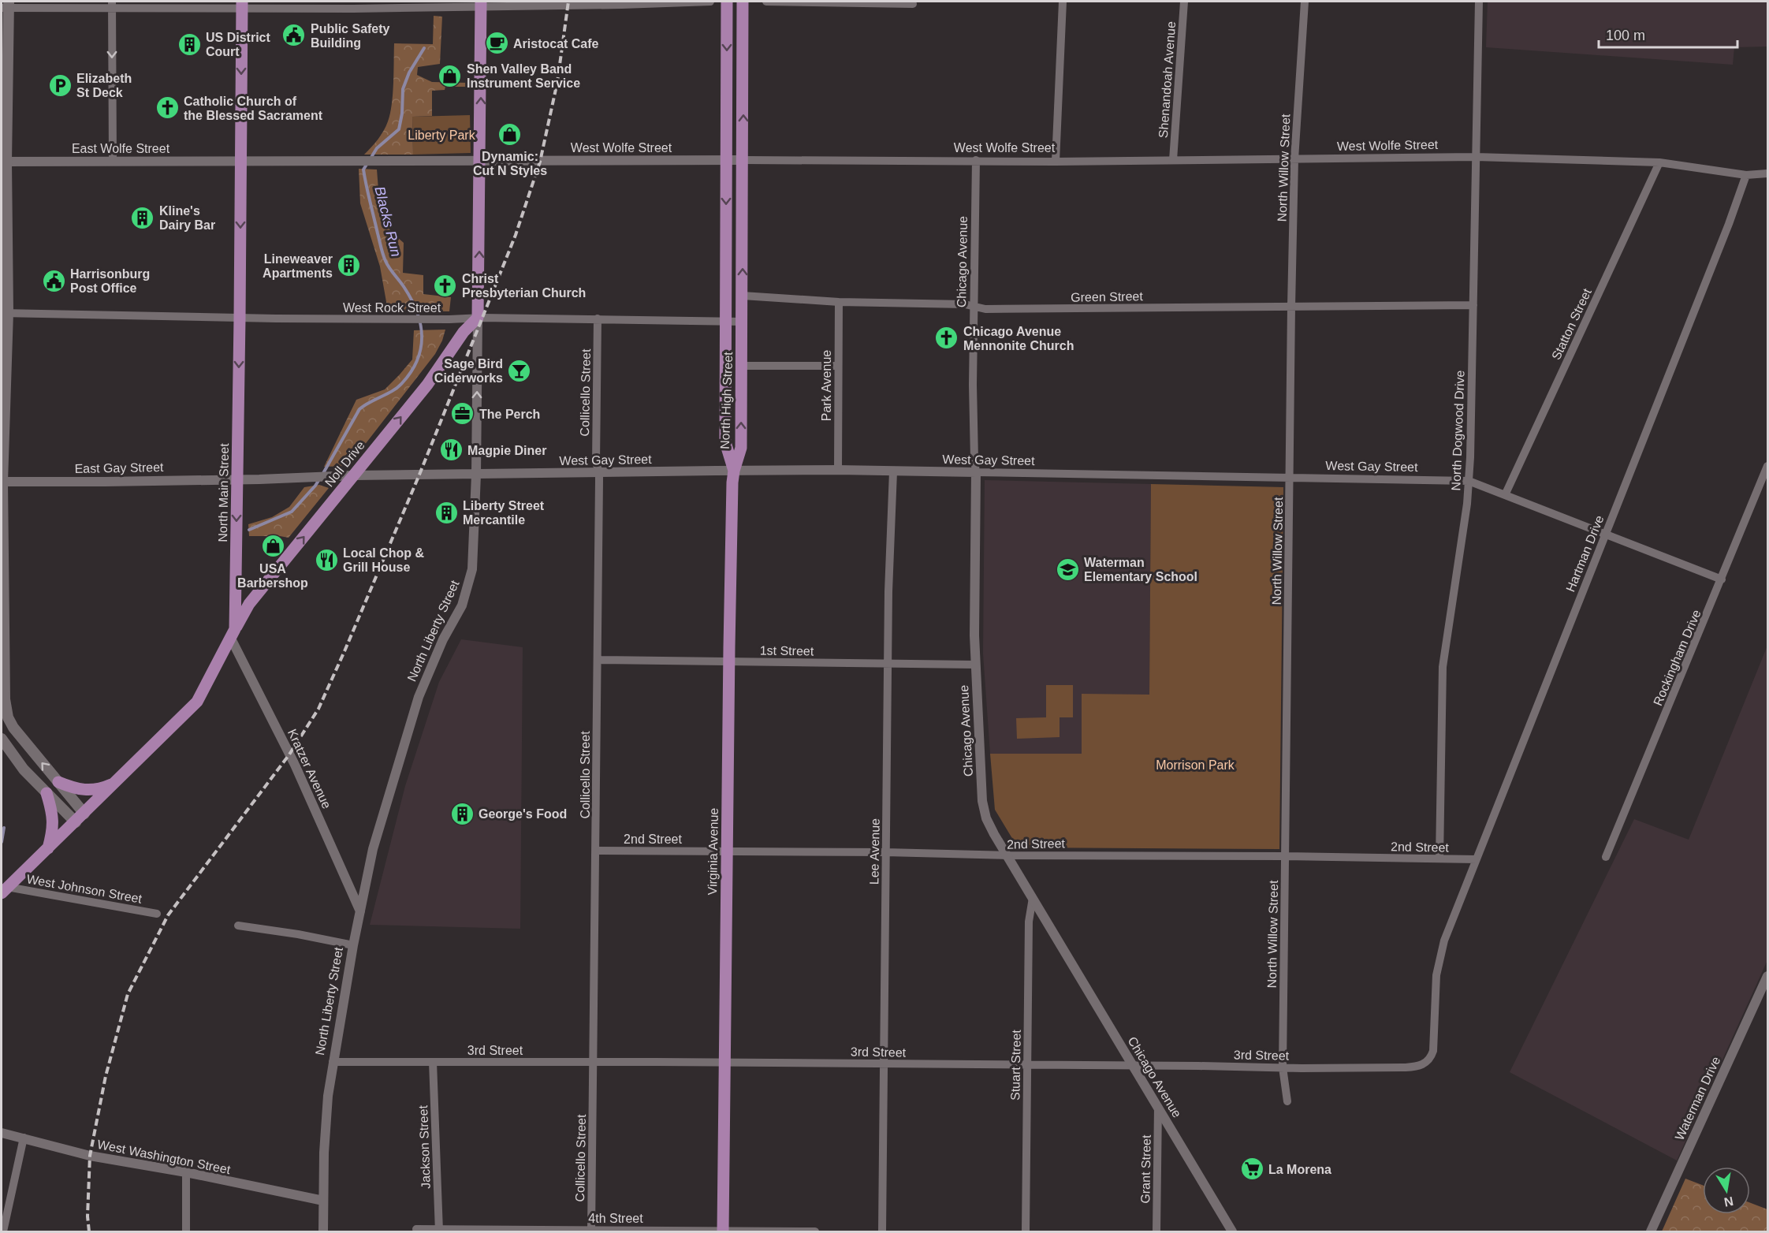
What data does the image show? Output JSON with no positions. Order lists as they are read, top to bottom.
{
  "streets": {
    "main road": [
      "North High Street",
      "Noll Drive",
      "North Main Street",
      "North Liberty Street",
      "Virginia Avenue"
    ],
    "street": [
      "Shenandoah Avenue",
      "West Wolfe Street",
      "East Wolfe Street",
      "North Willow Street",
      "Chicago Avenue",
      "Green Street",
      "West Rock Street",
      "Statton Street",
      "Park Avenue",
      "Collicello Street",
      "North Dogwood Drive",
      "West Gay Street",
      "East Gay Street",
      "Hartman Drive",
      "1st Street",
      "Rockingham Drive",
      "Kratzer Avenue",
      "2nd Street",
      "Lee Avenue",
      "West Johnson Street",
      "3rd Street",
      "Stuart Street",
      "Waterman Drive",
      "Jackson Street",
      "West Washington Street",
      "Grant Street",
      "4th Street"
    ]
  },
  "crossings": [
    ["Shenandoah Avenue", "West Wolfe Street"],
    ["West Wolfe Street", "East Wolfe Street"],
    ["West Wolfe Street", "North Willow Street"],
    ["West Wolfe Street", "Chicago Avenue"],
    ["West Wolfe Street", "Statton Street"],
    ["West Wolfe Street", "North High Street"],
    ["West Wolfe Street", "North Dogwood Drive"],
    ["West Wolfe Street", "North Main Street"],
    ["West Wolfe Street", "Hartman Drive"],
    ["West Wolfe Street", "North Liberty Street"],
    ["East Wolfe Street", "North Main Street"],
    ["North Willow Street", "Green Street"],
    ["North Willow Street", "West Gay Street"],
    ["North Willow Street", "2nd Street"],
    ["North Willow Street", "3rd Street"],
    ["Chicago Avenue", "Green Street"],
    ["Chicago Avenue", "West Gay Street"],
    ["Chicago Avenue", "1st Street"],
    ["Chicago Avenue", "2nd Street"],
    ["Chicago Avenue", "3rd Street"],
    ["Chicago Avenue", "Stuart Street"],
    ["Chicago Avenue", "Grant Street"],
    ["Green Street", "Park Avenue"],
    ["Green Street", "North High Street"],
    ["Green Street", "North Dogwood Drive"],
    ["West Rock Street", "Collicello Street"],
    ["West Rock Street", "North High Street"],
    ["West Rock Street", "Noll Drive"],
    ["West Rock Street", "North Main Street"],
    ["West Rock Street", "North Liberty Street"],
    ["Statton Street", "West Gay Street"],
    ["Park Avenue", "West Gay Street"],
    ["Collicello Street", "West Gay Street"],
    ["Collicello Street", "1st Street"],
    ["Collicello Street", "2nd Street"],
    ["Collicello Street", "3rd Street"],
    ["Collicello Street", "4th Street"],
    ["North High Street", "West Gay Street"],
    ["North High Street", "Virginia Avenue"],
    ["North Dogwood Drive", "West Gay Street"],
    ["North Dogwood Drive", "2nd Street"],
    ["West Gay Street", "Noll Drive"],
    ["West Gay Street", "East Gay Street"],
    ["West Gay Street", "North Main Street"],
    ["West Gay Street", "Hartman Drive"],
    ["West Gay Street", "North Liberty Street"],
    ["West Gay Street", "Rockingham Drive"],
    ["West Gay Street", "Virginia Avenue"],
    ["West Gay Street", "Lee Avenue"],
    ["Noll Drive", "North Main Street"],
    ["Noll Drive", "North Liberty Street"],
    ["Noll Drive", "Kratzer Avenue"],
    ["East Gay Street", "North Main Street"],
    ["North Main Street", "Kratzer Avenue"],
    ["North Main Street", "West Johnson Street"],
    ["Hartman Drive", "2nd Street"],
    ["Hartman Drive", "3rd Street"],
    ["North Liberty Street", "Kratzer Avenue"],
    ["North Liberty Street", "3rd Street"],
    ["North Liberty Street", "West Washington Street"],
    ["1st Street", "Virginia Avenue"],
    ["1st Street", "Lee Avenue"],
    ["2nd Street", "Virginia Avenue"],
    ["2nd Street", "Lee Avenue"],
    ["Virginia Avenue", "3rd Street"],
    ["Virginia Avenue", "4th Street"],
    ["Lee Avenue", "3rd Street"],
    ["3rd Street", "Stuart Street"],
    ["3rd Street", "Jackson Street"],
    ["Jackson Street", "4th Street"]
  ],
  "one_way": ["Noll Drive", "North Main Street", "North Liberty Street"],
  "water": ["Blacks Run"],
  "parks": ["Liberty Park", "Morrison Park"],
  "places": {
    "public building": ["Public Safety Building", "Harrisonburg Post Office"],
    "cafe": ["Aristocat Cafe"],
    "building": [
      "US District Court",
      "Kline's Dairy Bar",
      "Lineweaver Apartments",
      "Liberty Street Mercantile",
      "George's Food"
    ],
    "shop": ["Shen Valley Band Instrument Service", "Dynamic: Cut N Styles", "USA Barbershop"],
    "parking": ["Elizabeth St Deck"],
    "church": ["Catholic Church of the Blessed Sacrament", "Christ Presbyterian Church", "Chicago Avenue Mennonite Church"],
    "bar": ["Sage Bird Ciderworks"],
    "office": ["The Perch"],
    "restaurant": ["Magpie Diner", "Local Chop & Grill House"],
    "school or university": ["Waterman Elementary School"],
    "supermarket": ["La Morena"]
  },
  "scale_bar": "100 m",
  "north": "bottom"
}
